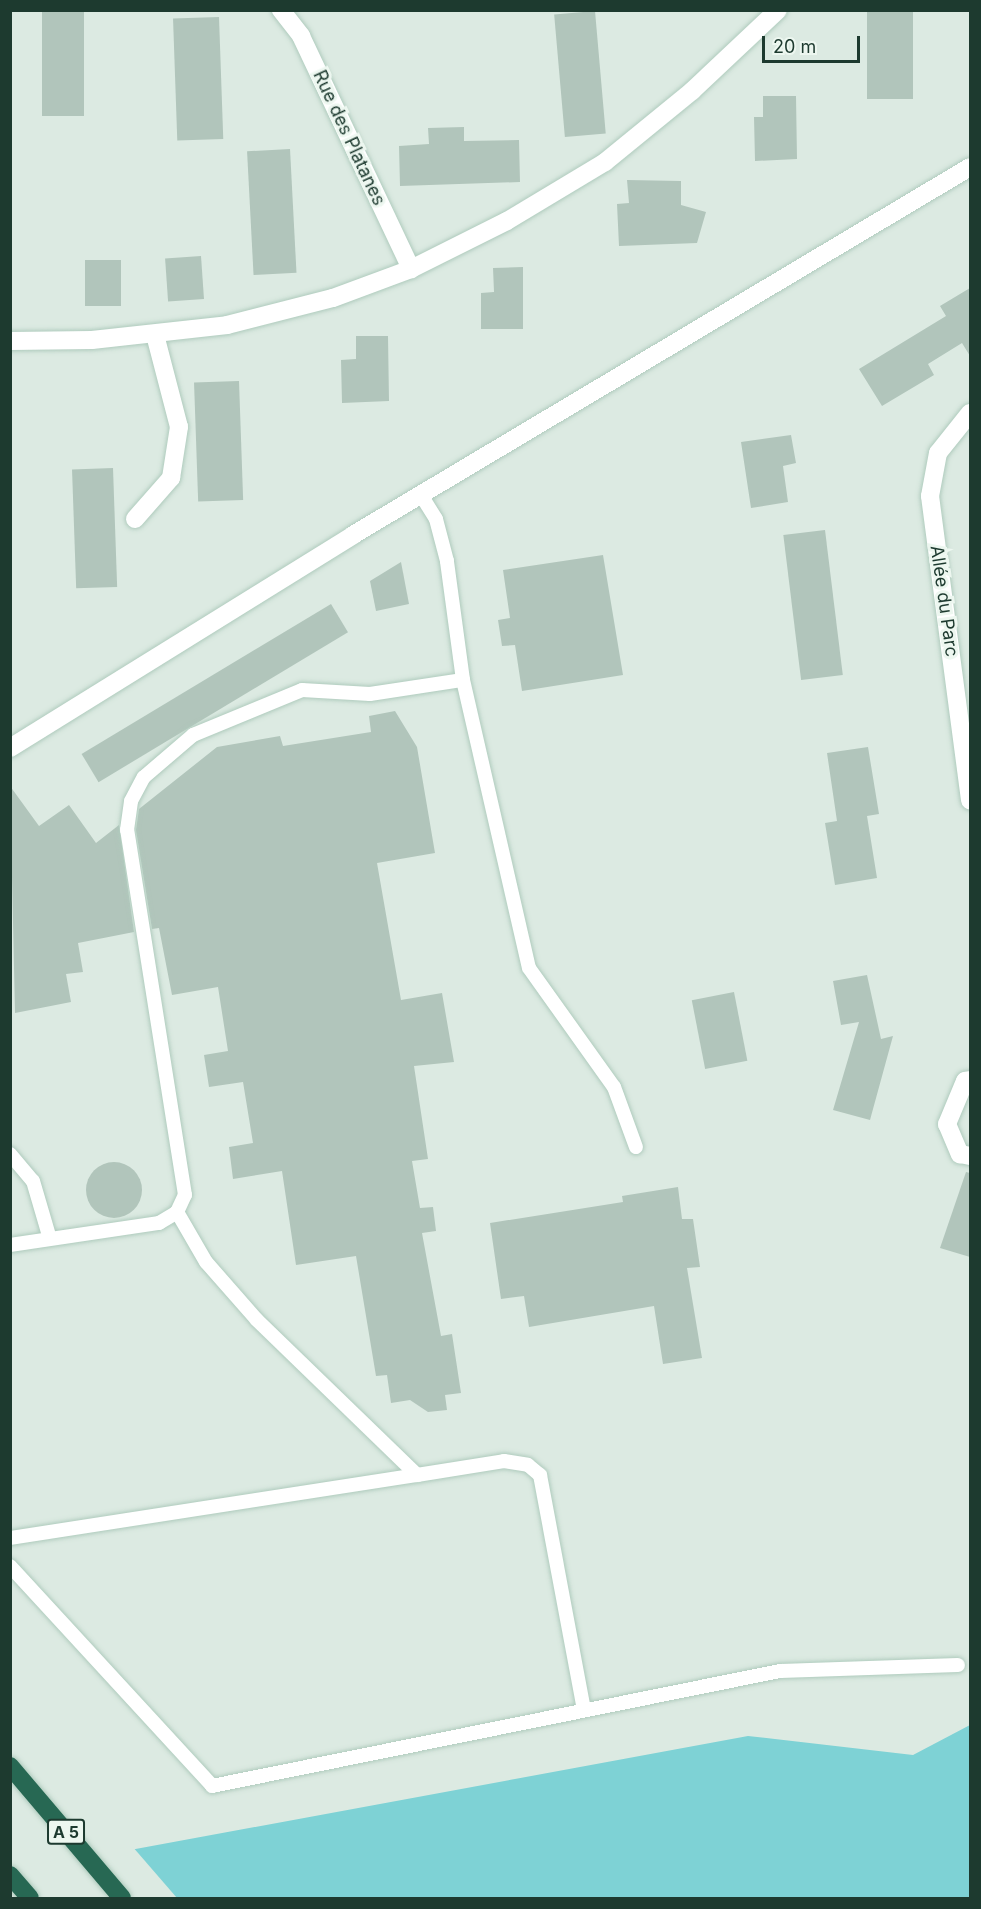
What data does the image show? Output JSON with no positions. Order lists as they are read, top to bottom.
{
  "streets": {
    "highway": ["A 5"],
    "street": ["Rue des Platanes", "Allée du Parc"]
  },
  "scale_bar": "20 m"
}
